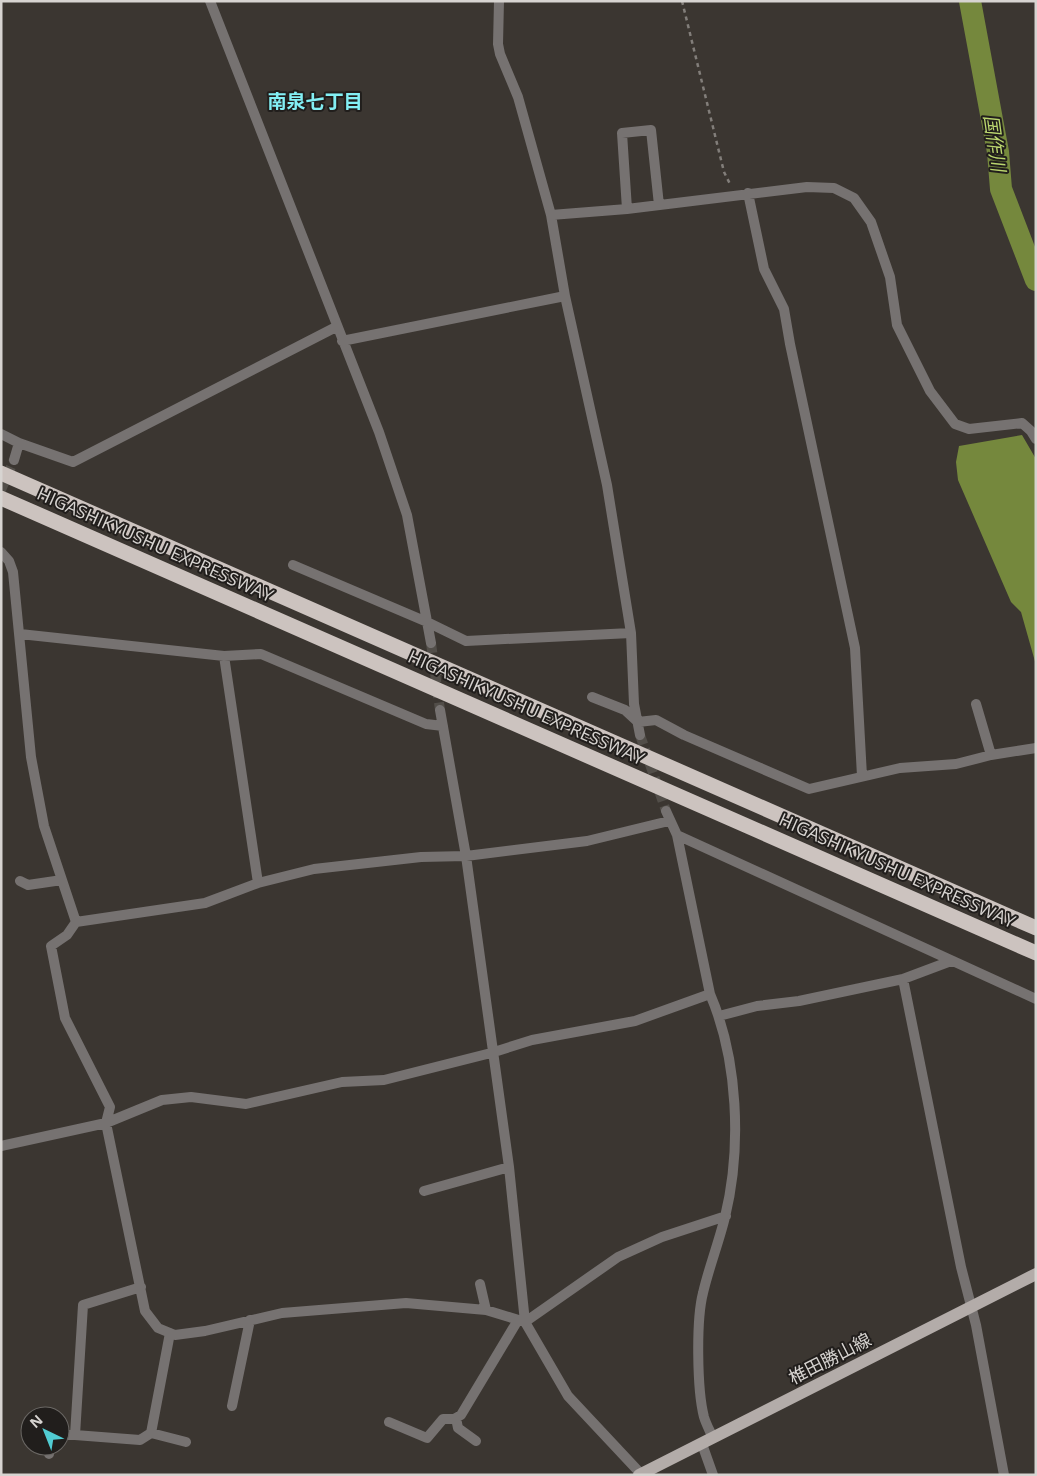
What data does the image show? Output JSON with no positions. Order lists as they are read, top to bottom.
{
  "streets": {
    "highway": ["HIGASHIKYUSHU EXPRESSWAY"],
    "main road": ["椎田勝山線"]
  },
  "districts": ["南泉七丁目"],
  "water": ["国作川"],
  "north": "top left"
}
